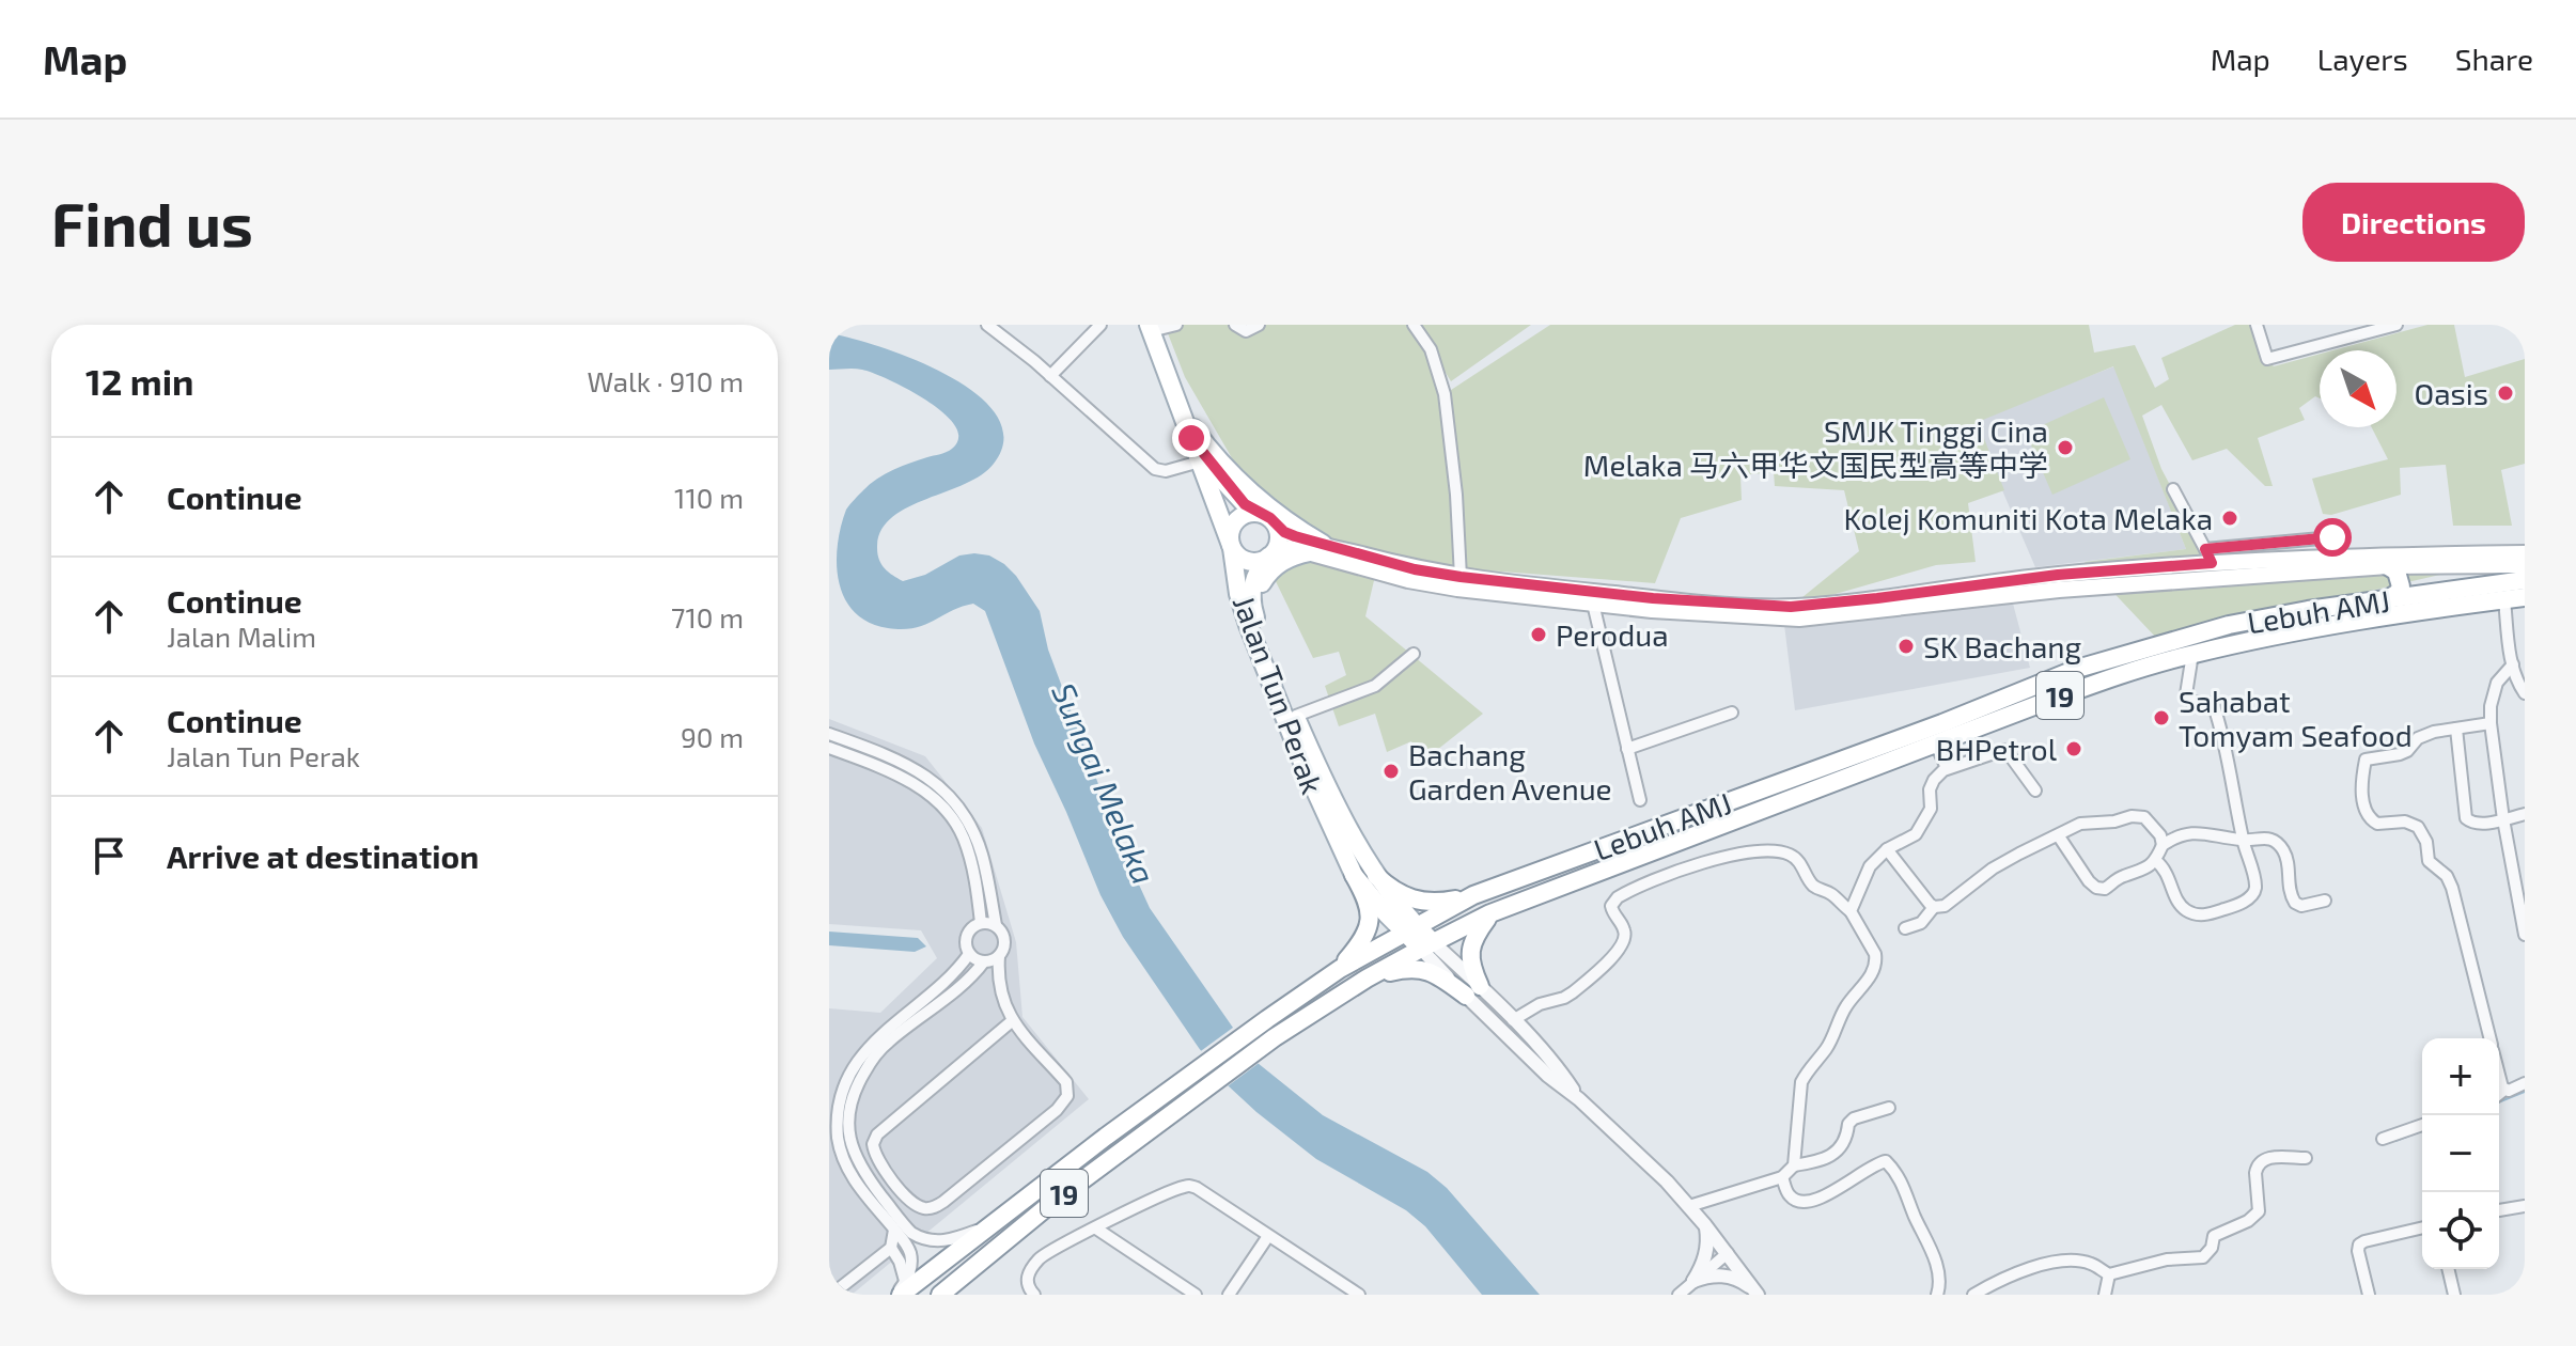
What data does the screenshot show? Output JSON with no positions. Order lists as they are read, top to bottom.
{
  "streets": {
    "main road": ["Lebuh AMJ", "Jalan Tun Perak", "19"]
  },
  "crossings": [
    ["Lebuh AMJ", "Jalan Tun Perak"]
  ],
  "water": ["Sungai Melaka"],
  "places": [
    "Oasis",
    "SMJK Tinggi Cina Melaka 马六甲华文国民型高等中学",
    "Kolej Komuniti Kota Melaka",
    "Perodua",
    "SK Bachang",
    "Sahabat Tomyam Seafood",
    "BHPetrol",
    "Bachang Garden Avenue"
  ],
  "north": "bottom right",
  "page": {
    "header": "Map",
    "nav": ["Map", "Layers", "Share"],
    "buttons": "Directions",
    "title": "Find us",
    "heading": ["12 min", "Walk · 910 m"],
    "list": [
      ["Continue", "110 m"],
      ["Continue", "Jalan Malim", "710 m"],
      ["Continue", "Jalan Tun Perak", "90 m"],
      "Arrive at destination"
    ],
    "map_buttons": ["+", "−"]
  }
}
